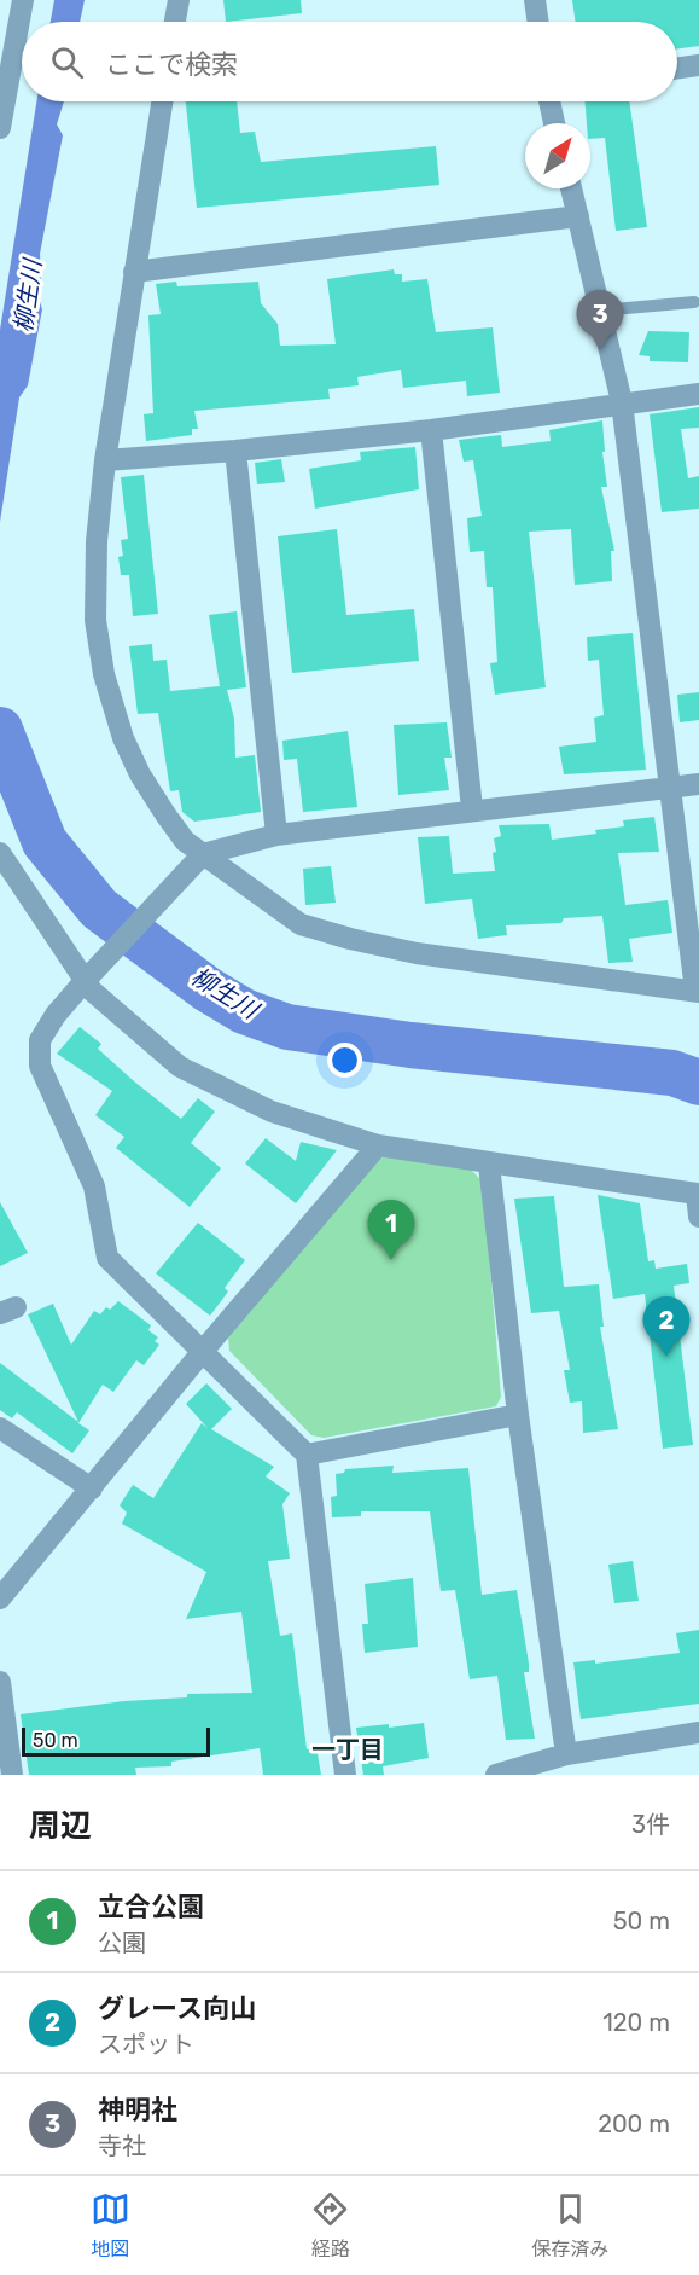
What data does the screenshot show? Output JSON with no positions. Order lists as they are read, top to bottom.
{
  "districts": ["一丁目"],
  "water": ["柳生川"],
  "scale_bar": "50 m",
  "north": "top right",
  "page": {
    "search": "ここで検索",
    "pins": ["3", "1", "2"],
    "scale": "50 m",
    "heading": ["周辺", "3件"],
    "list": [
      {
        "mark": "1",
        "name": "立合公園",
        "note": "公園",
        "value": "50 m"
      },
      {
        "mark": "2",
        "name": "グレース向山",
        "note": "スポット",
        "value": "120 m"
      },
      {
        "mark": "3",
        "name": "神明社",
        "note": "寺社",
        "value": "200 m"
      }
    ],
    "nav": ["地図", "経路", "保存済み"]
  }
}
